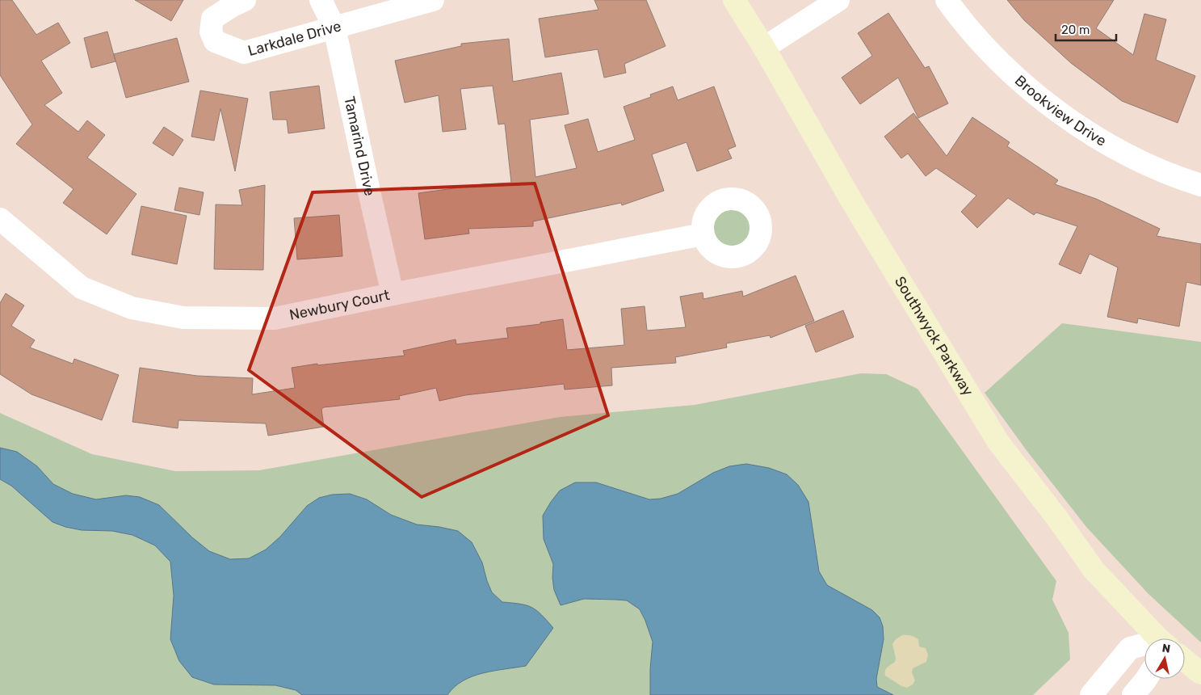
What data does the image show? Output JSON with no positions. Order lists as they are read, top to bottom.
{
  "streets": {
    "street": [
      "Larkdale Drive",
      "Brookview Drive",
      "Tamarind Drive",
      "Newbury Court",
      "Southwyck Parkway"
    ]
  },
  "crossings": [
    ["Larkdale Drive", "Tamarind Drive"],
    ["Tamarind Drive", "Newbury Court"]
  ],
  "scale_bar": "20 m",
  "north": "top"
}
